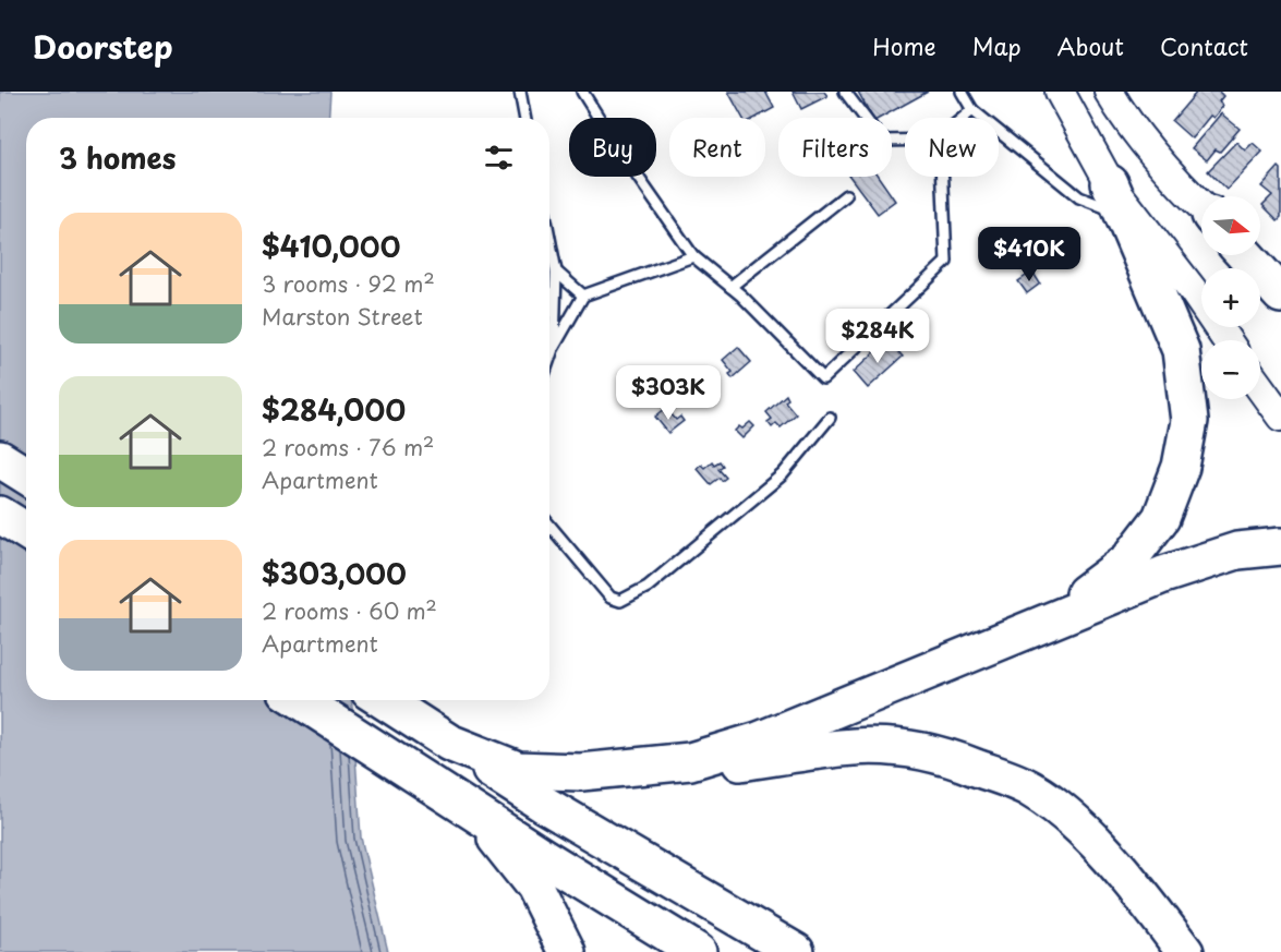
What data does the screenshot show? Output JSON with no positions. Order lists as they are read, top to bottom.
{
  "north": "right",
  "page": {
    "header": "Doorstep",
    "nav": [
      "Home",
      "Map",
      "About",
      "Contact"
    ],
    "chip": [
      "Buy",
      "Rent",
      "Filters",
      "New"
    ],
    "heading": "3 homes",
    "map_buttons": ["+", "−"],
    "list": [
      {
        "name": "$410,000",
        "note": "3 rooms · 92 m² · Marston Street"
      },
      {
        "name": "$284,000",
        "note": "2 rooms · 76 m² · Apartment"
      },
      {
        "name": "$303,000",
        "note": "2 rooms · 60 m² · Apartment"
      }
    ],
    "price": ["$410K", "$284K", "$303K"]
  }
}
